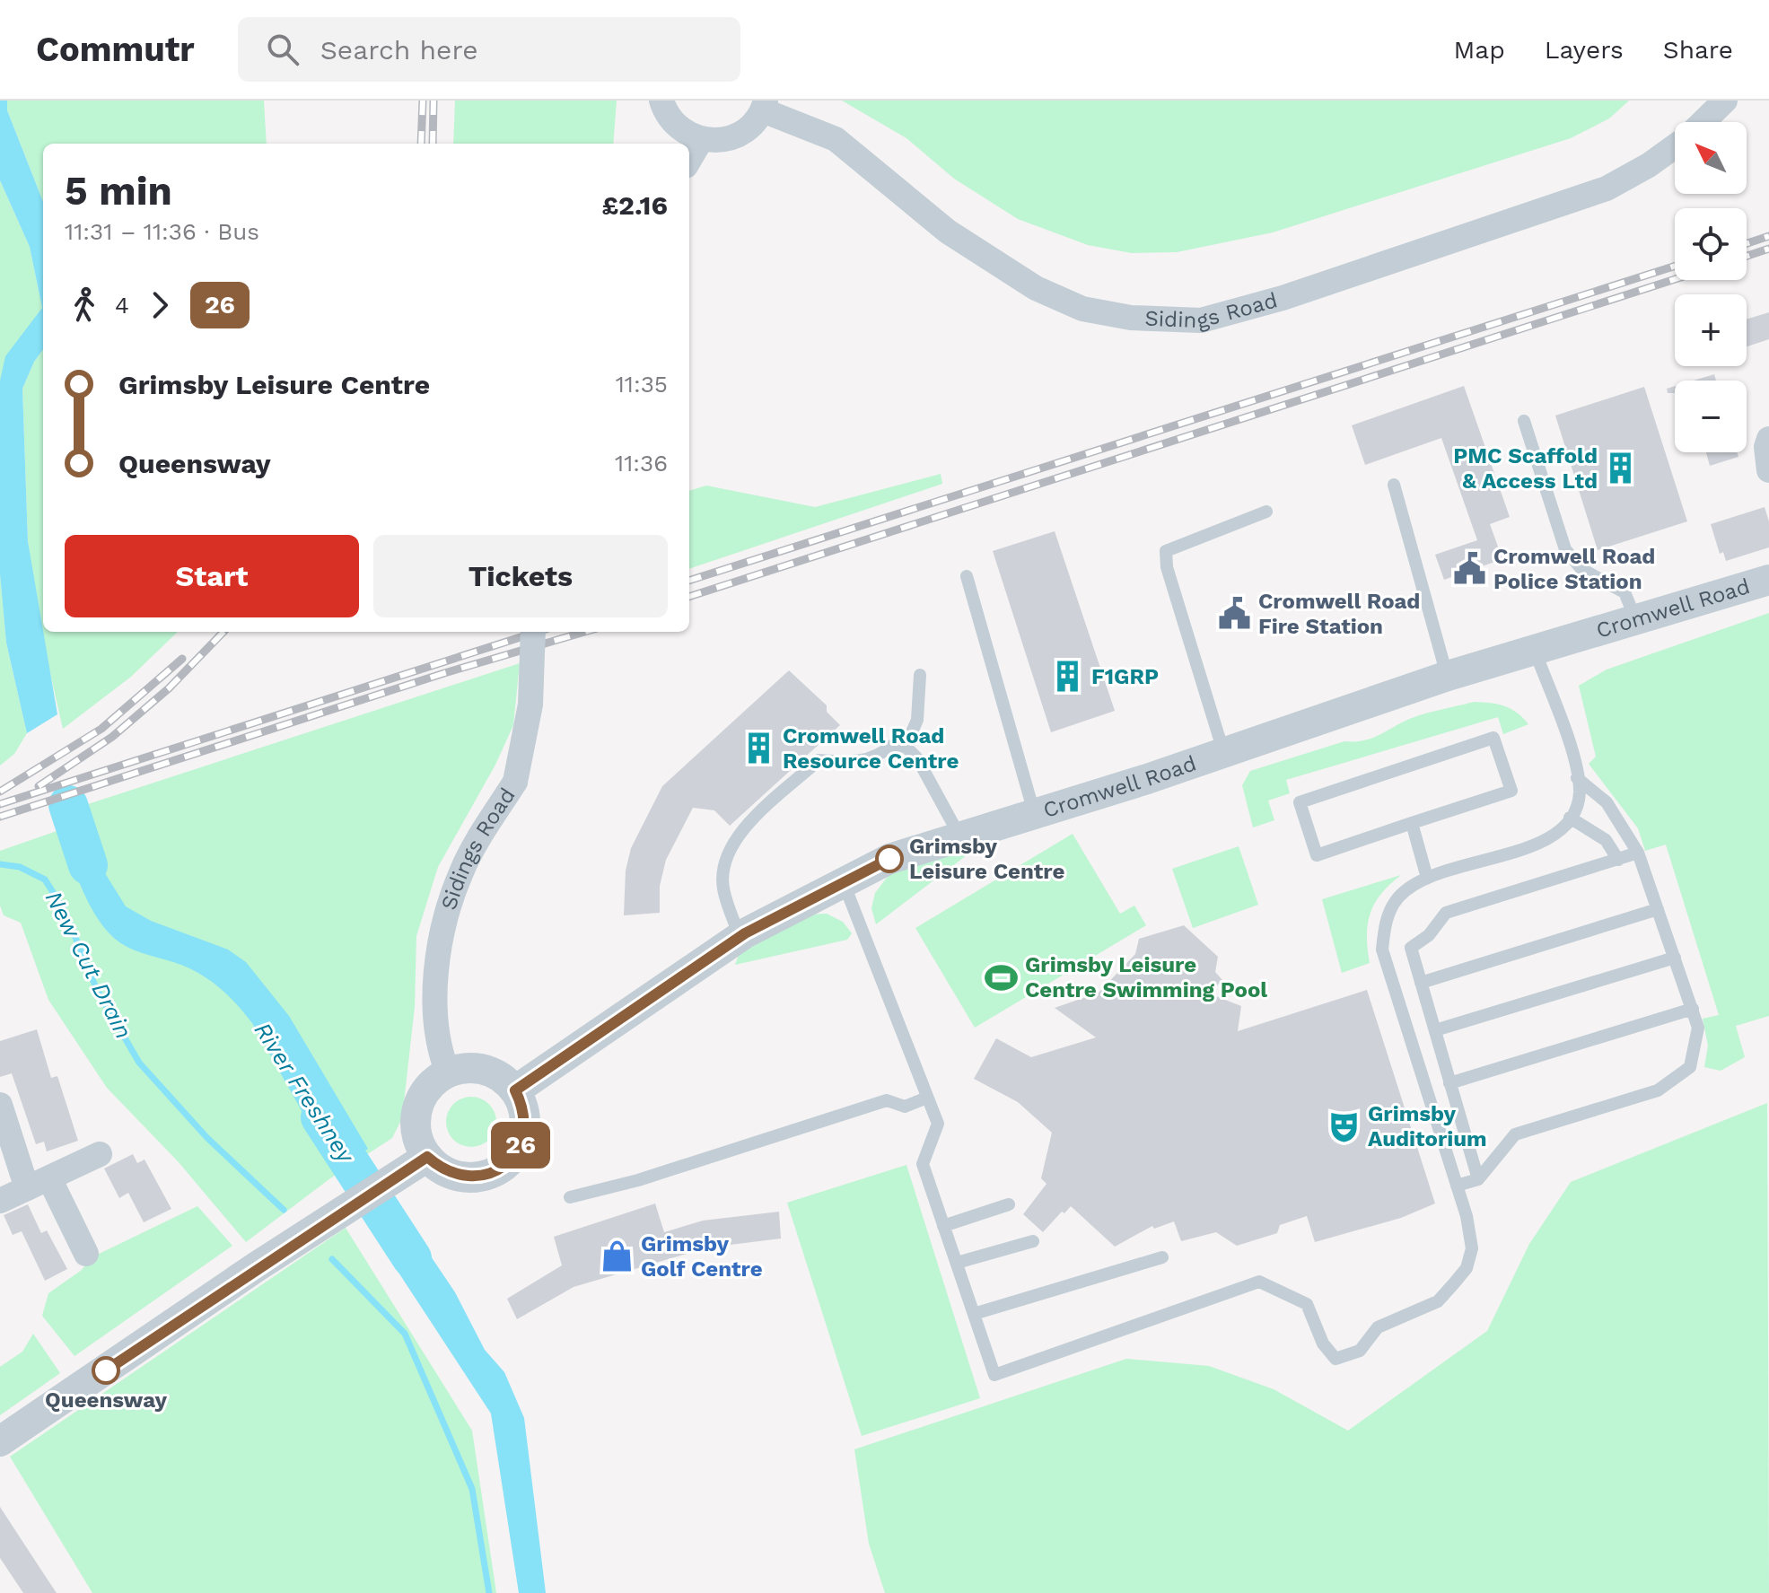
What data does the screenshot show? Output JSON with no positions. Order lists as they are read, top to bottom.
{
  "streets": {
    "street": ["Sidings Road", "Cromwell Road"]
  },
  "crossings": [
    ["Sidings Road", "Cromwell Road"]
  ],
  "water": ["New Cut Drain", "River Freshney"],
  "places": {
    "building": ["PMC Scaffold & Access Ltd", "F1GRP", "Cromwell Road Resource Centre"],
    "public building": ["Cromwell Road Police Station", "Cromwell Road Fire Station"],
    "other": ["Grimsby Leisure Centre", "Queensway"],
    "sports": ["Grimsby Leisure Centre Swimming Pool"],
    "theatre": ["Grimsby Auditorium"],
    "shop": ["Grimsby Golf Centre"]
  },
  "lines": ["bus line 26"],
  "north": "top left",
  "page": {
    "header": "Commutr",
    "search": "Search here",
    "nav": ["Map", "Layers", "Share"],
    "on_map": "26",
    "map_buttons": ["+", "−"],
    "heading": ["5 min", "11:31 – 11:36 · Bus", "£2.16"],
    "legs": ["4", "26"],
    "list": [
      {
        "name": "Grimsby Leisure Centre",
        "value": "11:35"
      },
      {
        "name": "Queensway",
        "value": "11:36"
      }
    ],
    "buttons": ["Start", "Tickets"]
  }
}
